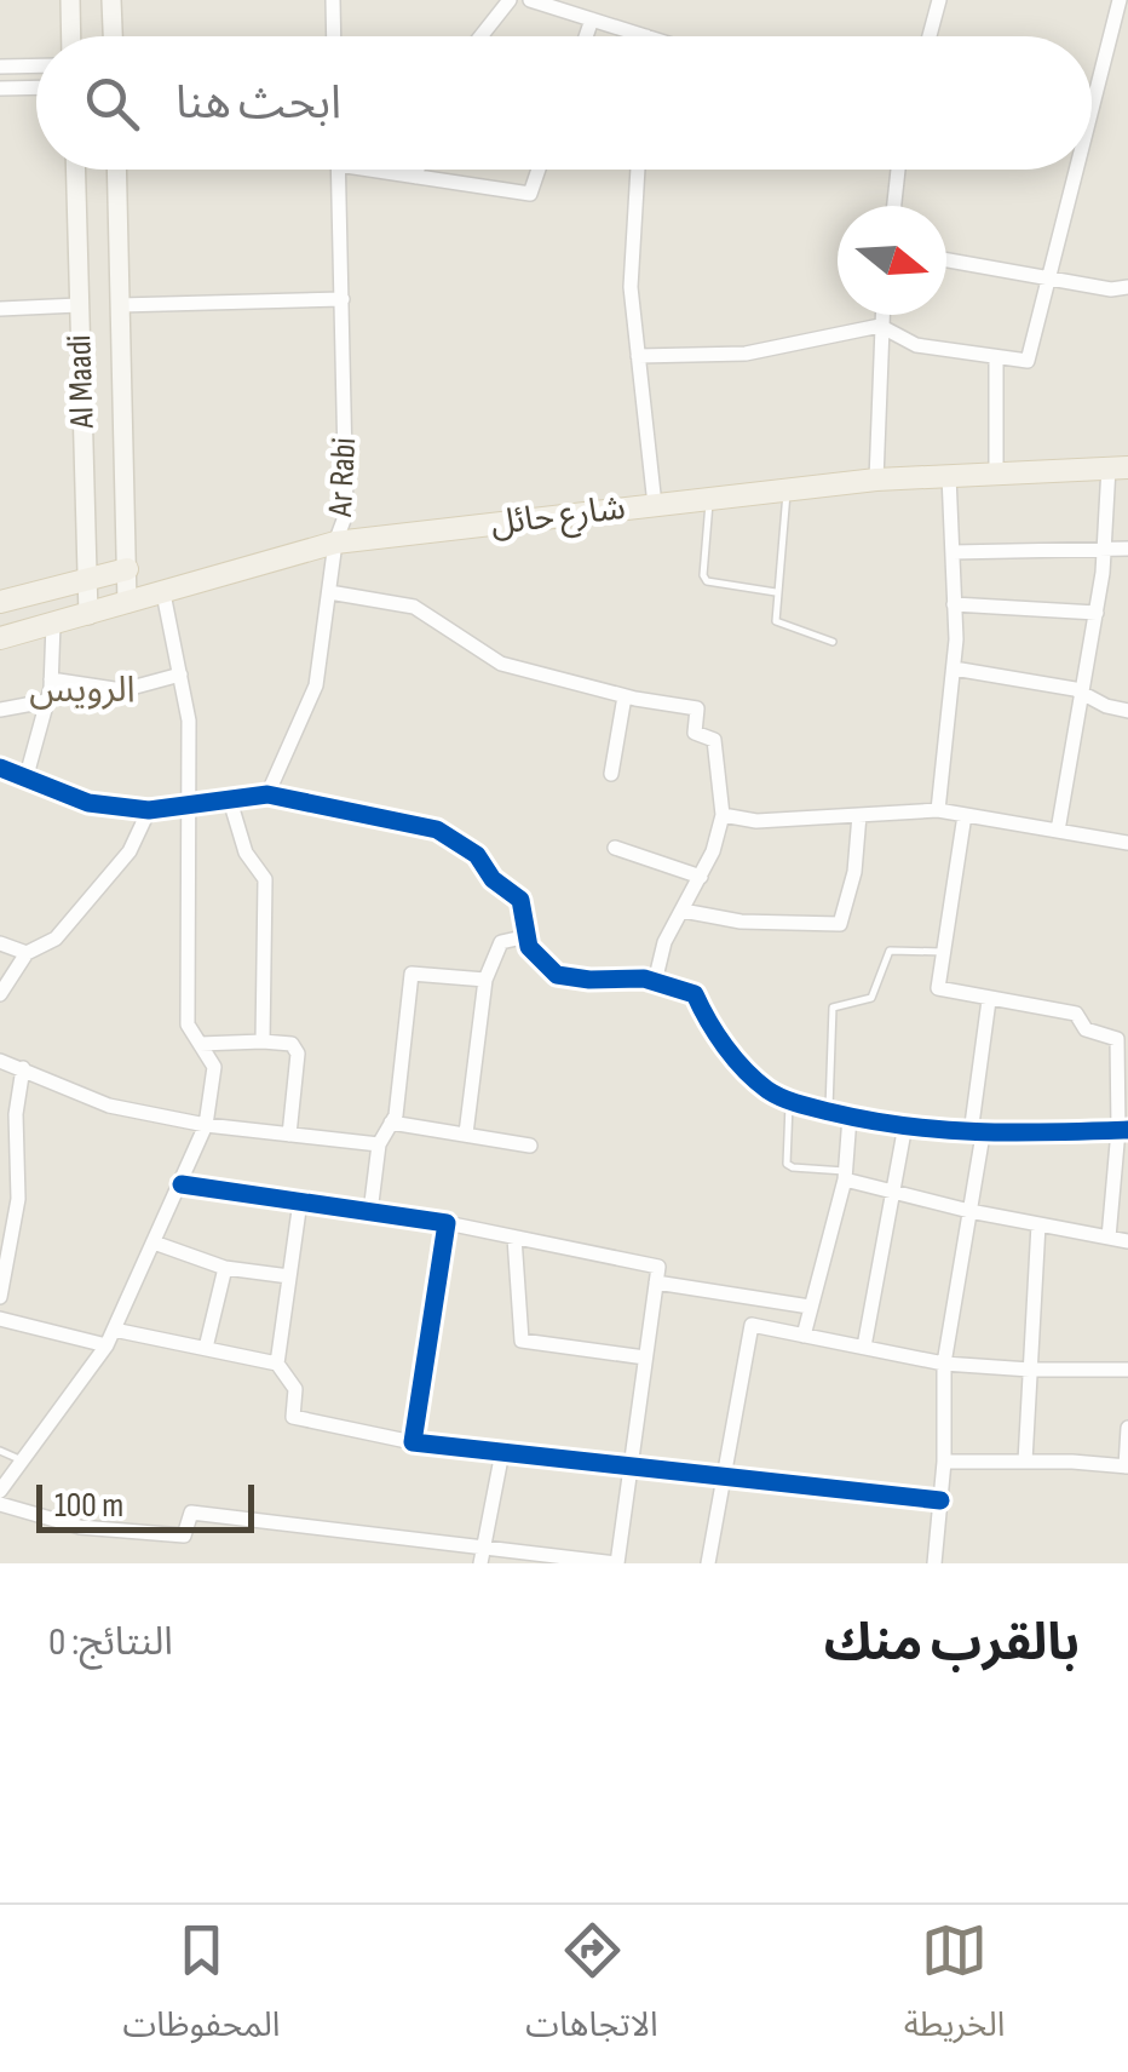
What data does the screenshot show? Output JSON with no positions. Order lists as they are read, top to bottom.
{
  "streets": {
    "main road": ["شارع حائل"],
    "street": ["Al Maadi", "Ar Rabi"]
  },
  "crossings": [
    ["Al Maadi", "شارع حائل"],
    ["Ar Rabi", "شارع حائل"]
  ],
  "districts": ["الرويس"],
  "scale_bar": "100 m",
  "north": "right",
  "page": {
    "search": "ابحث هنا",
    "scale": "100 m",
    "heading": ["بالقرب منك", "النتائج: 0"],
    "nav": ["الخريطة", "الاتجاهات", "المحفوظات"]
  }
}
